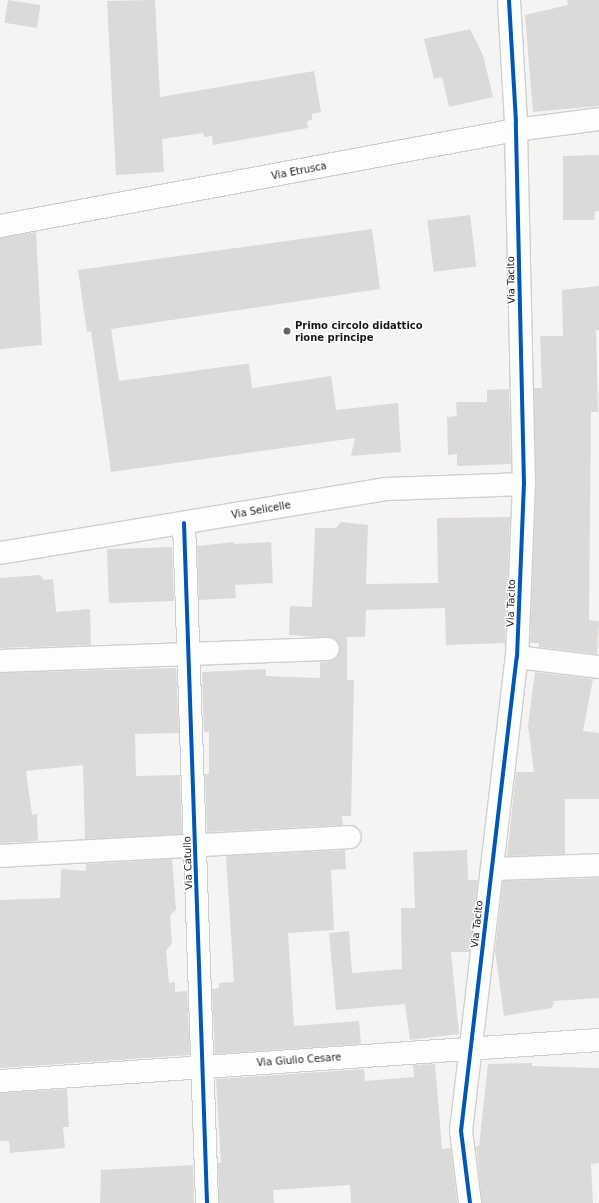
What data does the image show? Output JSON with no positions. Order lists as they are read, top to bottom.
{
  "streets": {
    "street": [
      "Via Etrusca",
      "Via Tacito",
      "Via Selicelle",
      "Via Catullo",
      "Via Giulio Cesare"
    ]
  },
  "crossings": [
    ["Via Etrusca", "Via Tacito"],
    ["Via Tacito", "Via Selicelle"],
    ["Via Tacito", "Via Giulio Cesare"],
    ["Via Selicelle", "Via Catullo"],
    ["Via Catullo", "Via Giulio Cesare"]
  ],
  "places": ["Primo circolo didattico rione principe"]
}
